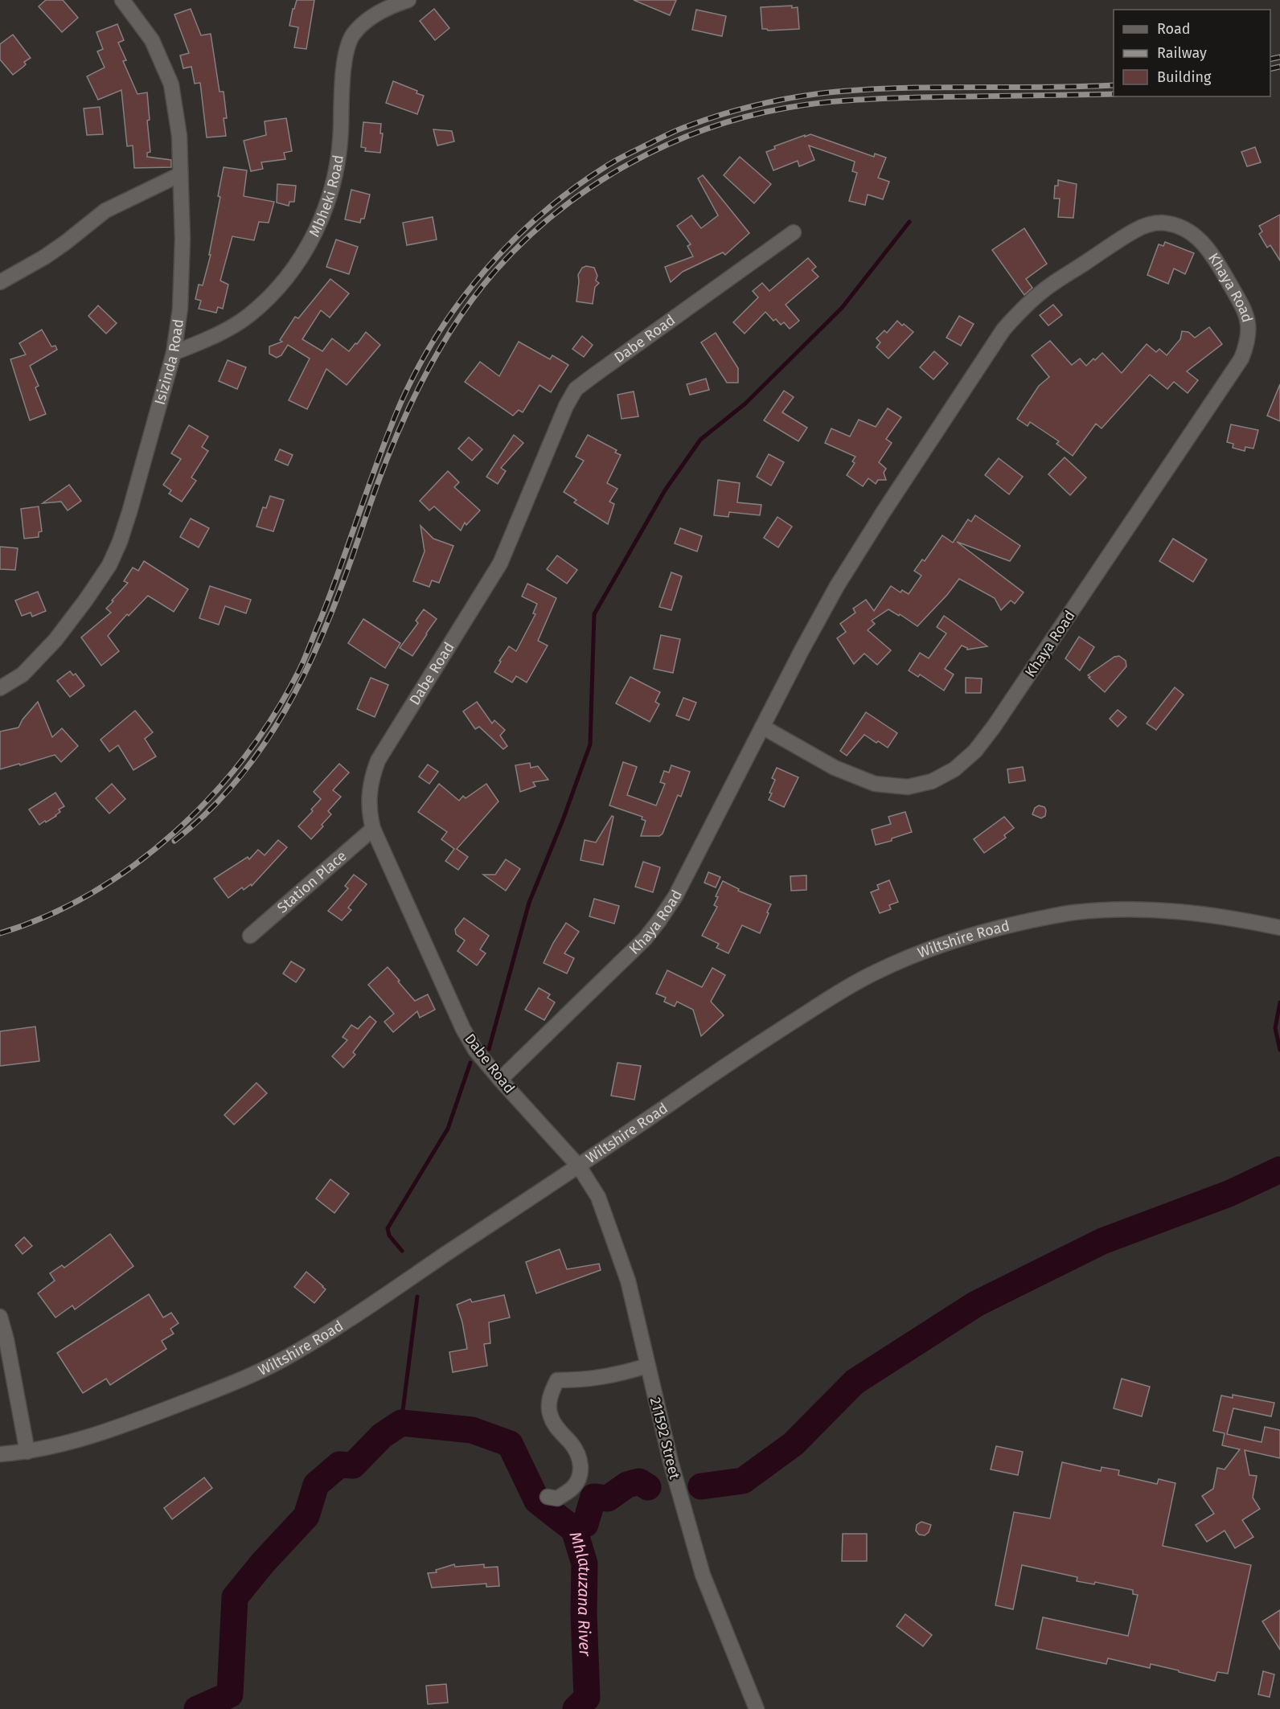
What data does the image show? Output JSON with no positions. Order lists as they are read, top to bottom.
{
  "streets": {
    "street": [
      "Mbheki Road",
      "Khaya Road",
      "Dabe Road",
      "Isizinda Road",
      "Station Place",
      "Wiltshire Road",
      "211592 Street"
    ]
  },
  "crossings": [
    ["Mbheki Road", "Isizinda Road"],
    ["Khaya Road", "Dabe Road"],
    ["Dabe Road", "Station Place"],
    ["Dabe Road", "Wiltshire Road"],
    ["Dabe Road", "211592 Street"],
    ["Wiltshire Road", "211592 Street"]
  ],
  "water": ["Mhlatuzana River"],
  "legend": ["Road", "Railway", "Building"]
}
